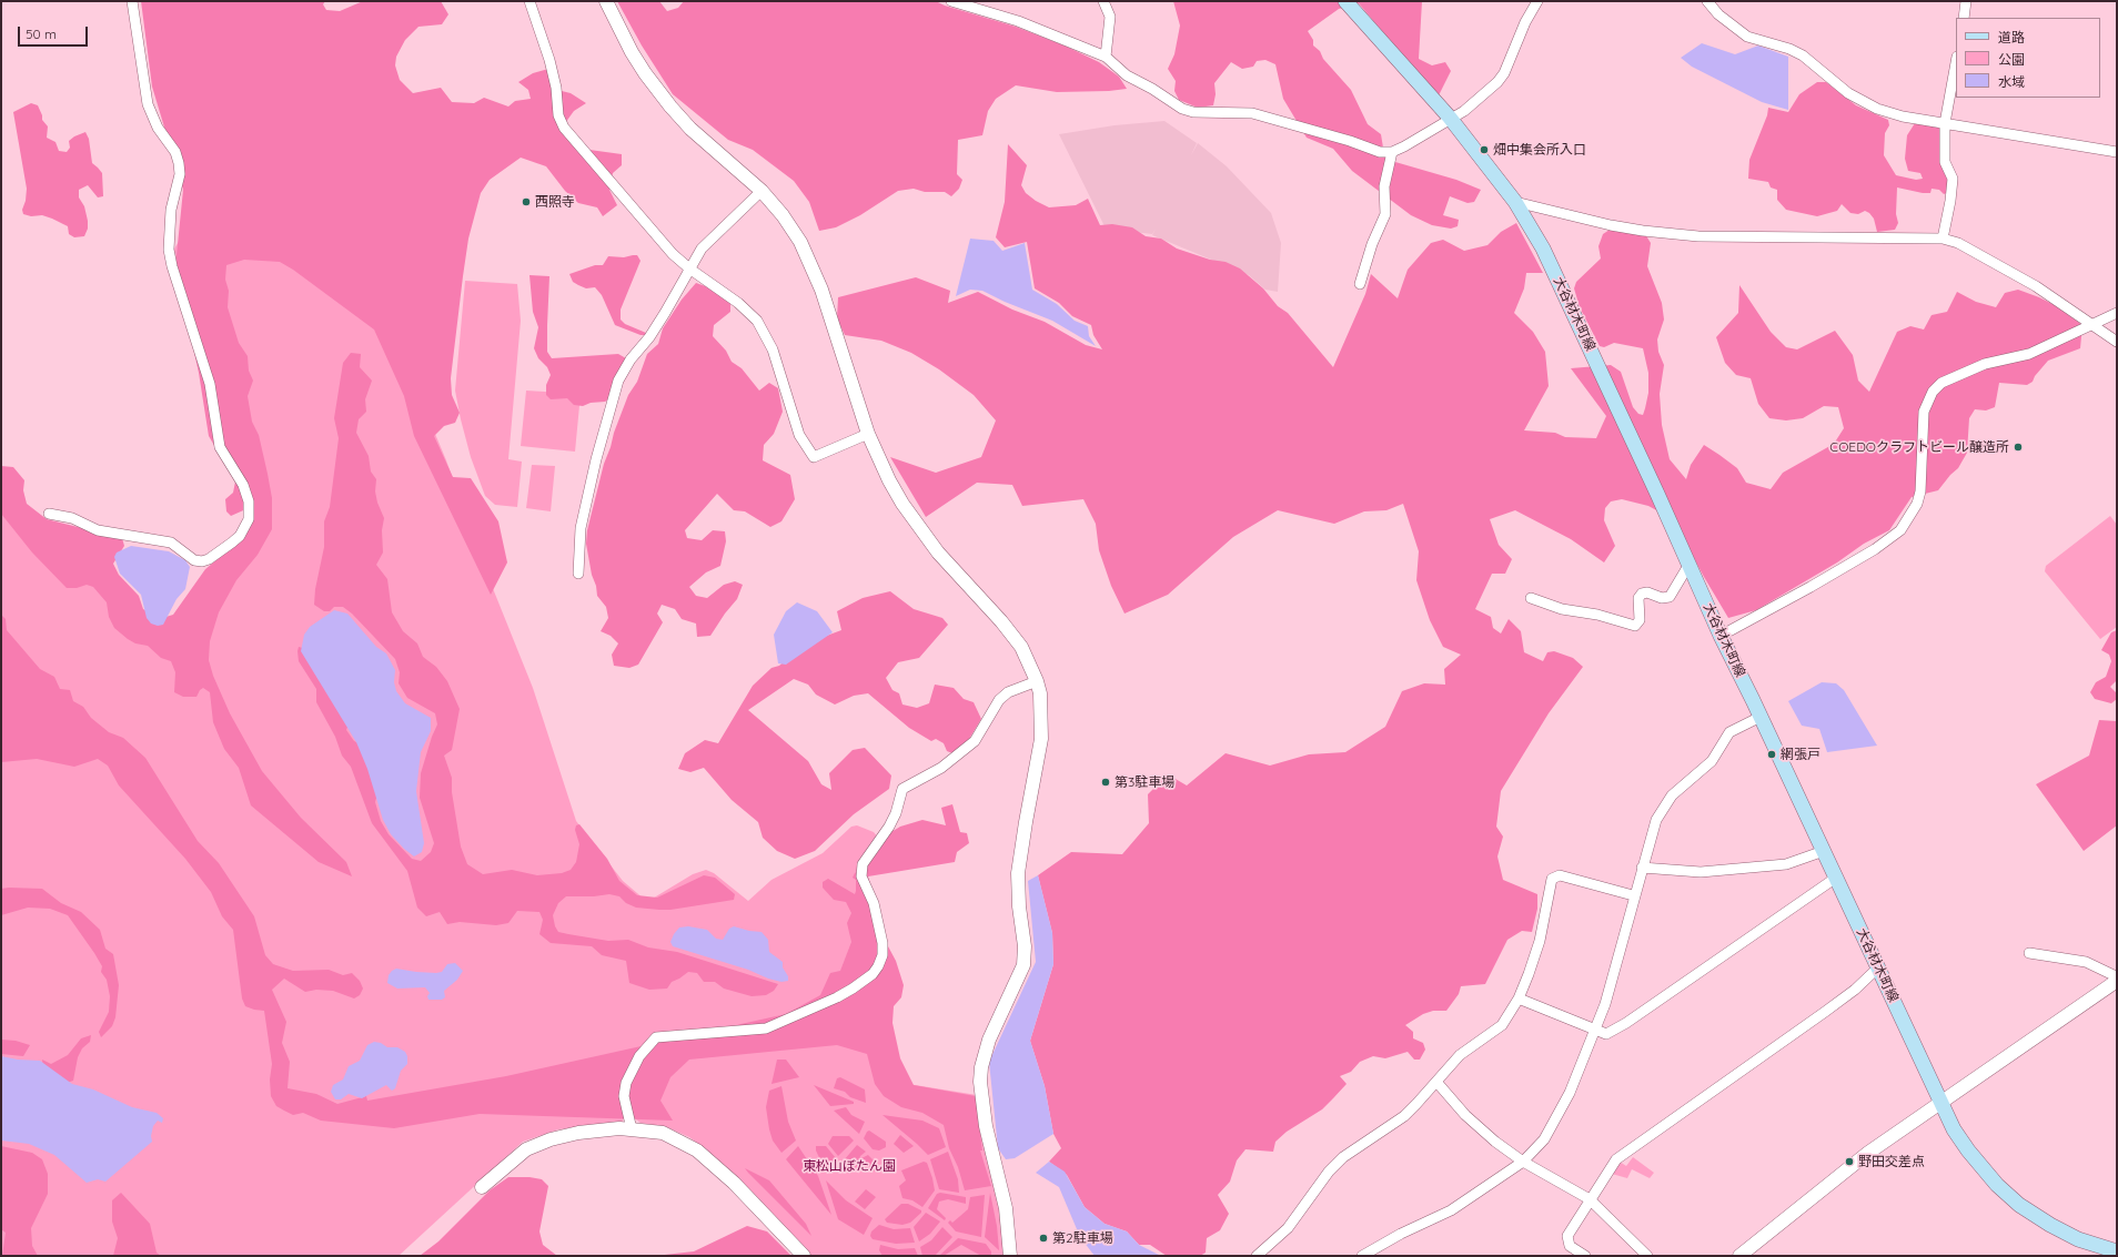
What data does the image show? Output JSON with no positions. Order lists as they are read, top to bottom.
{
  "streets": {
    "main road": ["大谷材木町線"]
  },
  "parks": ["東松山ぼたん園"],
  "places": [
    "畑中集会所入口",
    "西照寺",
    "COEDOクラフトビール醸造所",
    "網張戸",
    "第3駐車場",
    "野田交差点",
    "第2駐車場"
  ],
  "legend": ["道路", "公園", "水域"],
  "scale_bar": "50 m"
}
